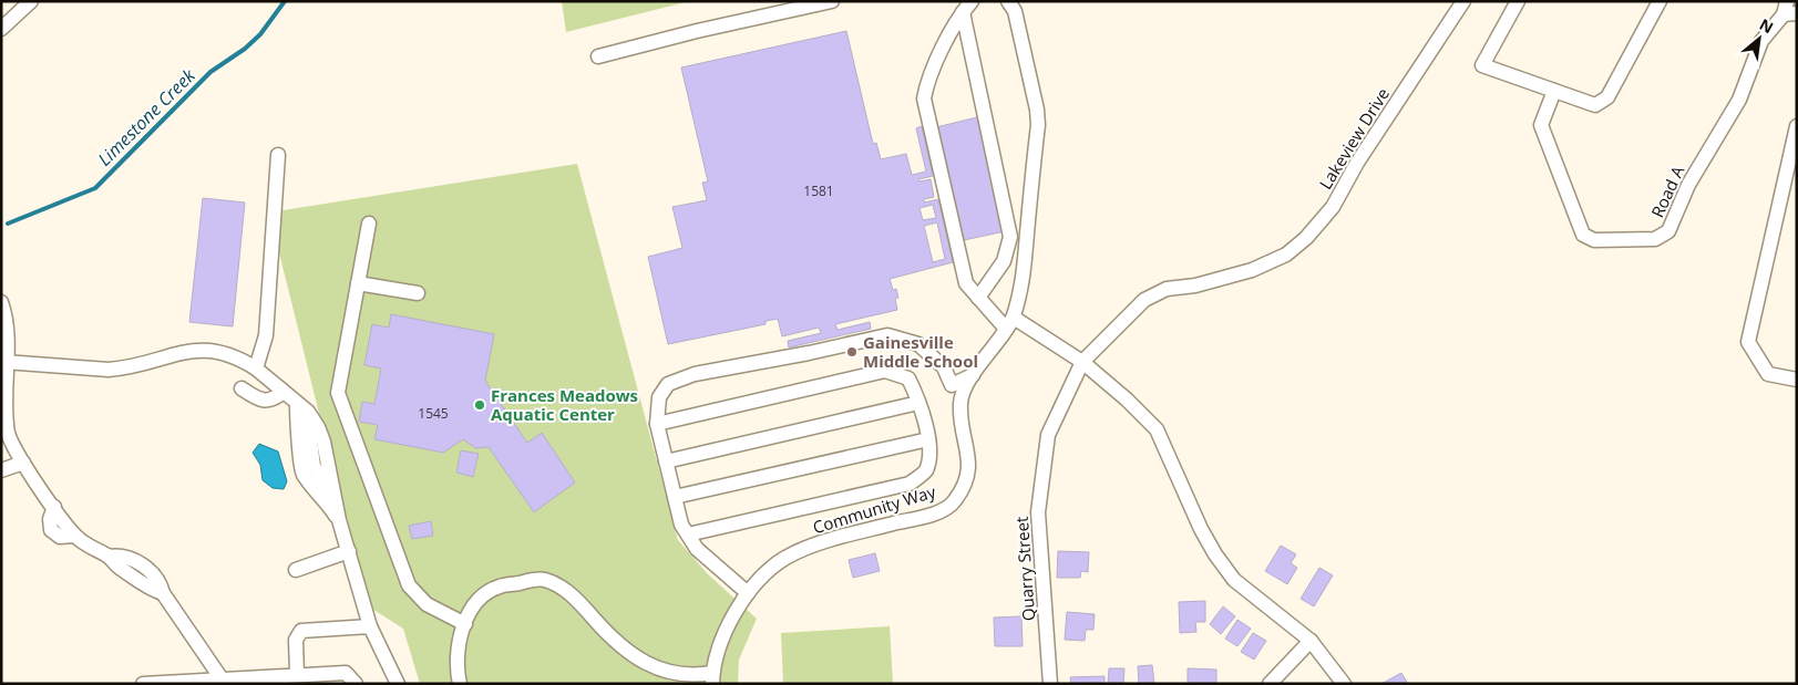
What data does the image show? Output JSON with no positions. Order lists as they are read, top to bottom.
{
  "streets": {
    "street": [
      "Lakeview Drive",
      "Road A",
      "Community Way",
      "Quarry Street"
    ]
  },
  "crossings": [
    ["Lakeview Drive", "Quarry Street"]
  ],
  "water": ["Limestone Creek"],
  "places": ["Gainesville Middle School", "Frances Meadows Aquatic Center"],
  "house_numbers": ["1581", "1545"],
  "north": "top right"
}
